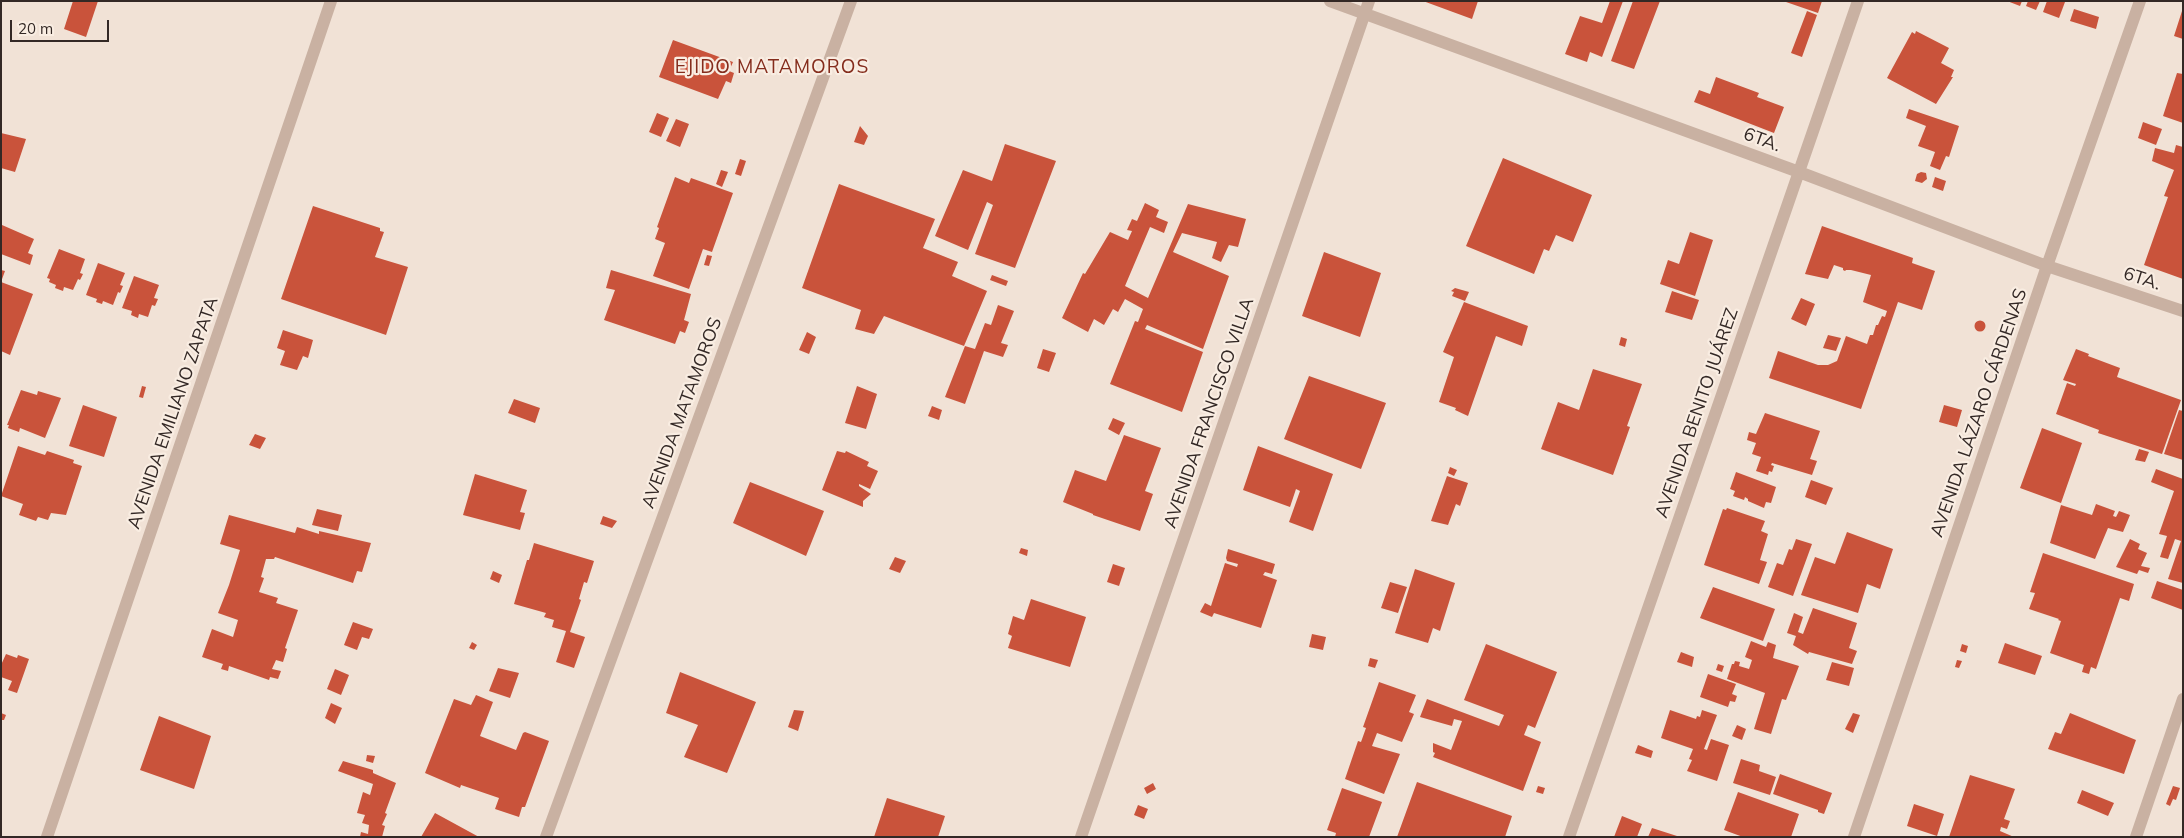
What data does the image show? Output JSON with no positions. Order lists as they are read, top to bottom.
{
  "streets": {
    "street": [
      "6TA.",
      "AVENIDA EMILIANO ZAPATA",
      "AVENIDA MATAMOROS",
      "AVENIDA FRANCISCO VILLA",
      "AVENIDA BENITO JUÁREZ",
      "AVENIDA LÁZARO CÁRDENAS"
    ]
  },
  "crossings": [
    ["6TA.", "AVENIDA FRANCISCO VILLA"],
    ["6TA.", "AVENIDA BENITO JUÁREZ"],
    ["6TA.", "AVENIDA LÁZARO CÁRDENAS"]
  ],
  "districts": ["EJIDO MATAMOROS"],
  "scale_bar": "20 m"
}
